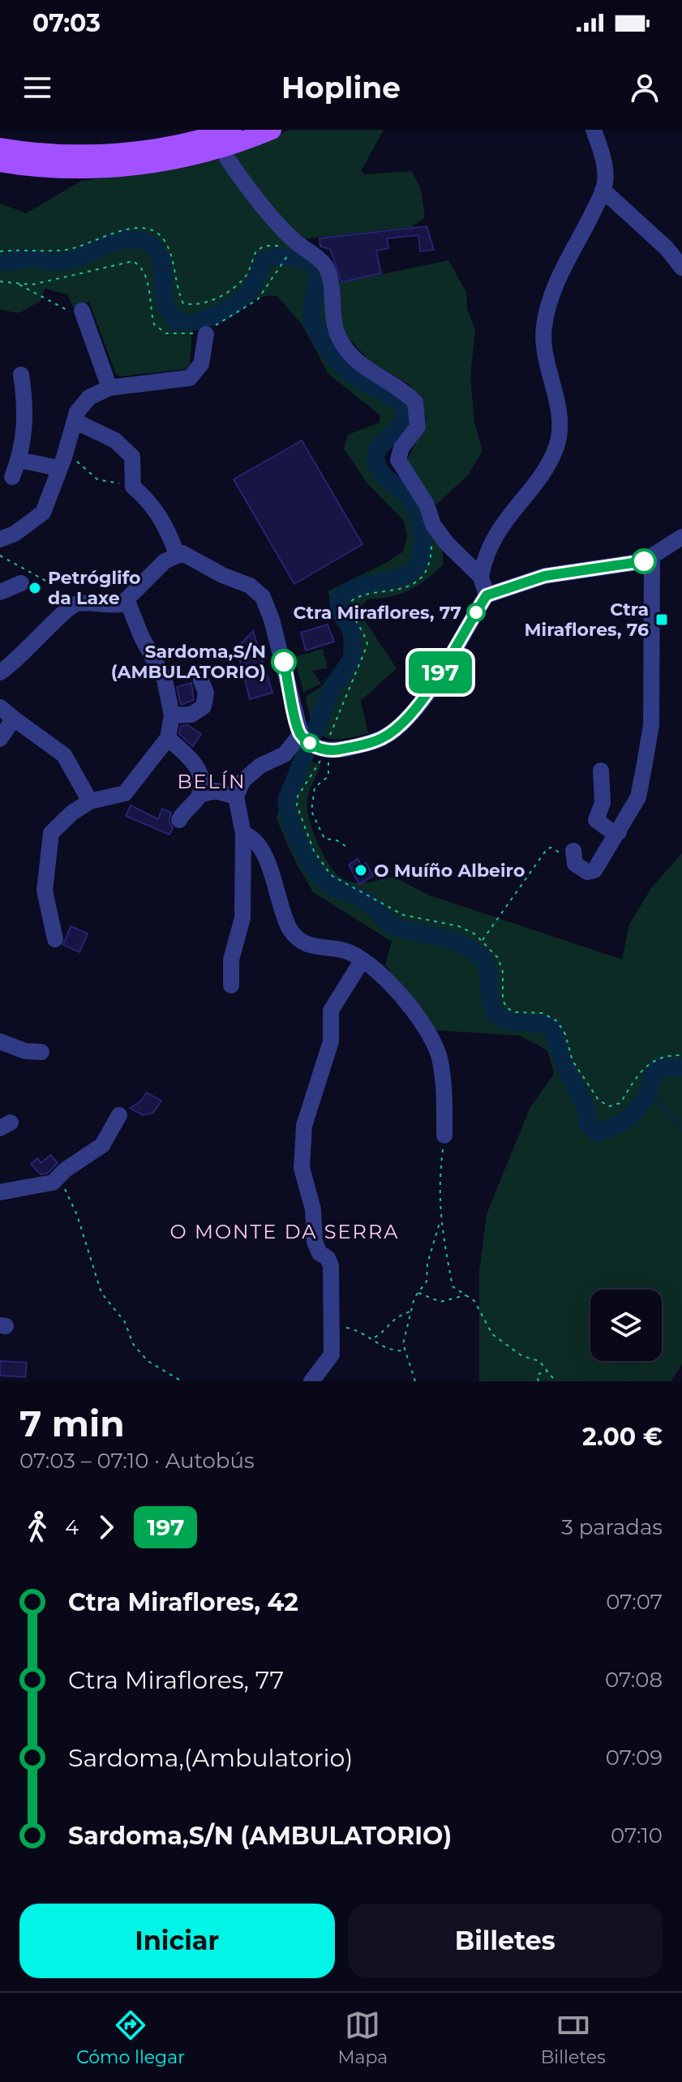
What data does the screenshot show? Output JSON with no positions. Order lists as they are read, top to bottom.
{
  "districts": ["BELÍN", "O MONTE DA SERRA"],
  "places": {
    "other": [
      "Petróglifo da Laxe",
      "Ctra Miraflores, 77",
      "Sardoma,S/N (AMBULATORIO)",
      "O Muíño Albeiro"
    ],
    "transit": ["Ctra Miraflores, 76"]
  },
  "lines": ["bus line 197"],
  "page": {
    "status": "07:03",
    "header": "Hopline",
    "on_map": "197",
    "heading": ["7 min", "07:03 – 07:10 · Autobús", "2.00 €"],
    "legs": ["4", "197", "3 paradas"],
    "list": [
      {
        "name": "Ctra Miraflores, 42",
        "value": "07:07"
      },
      {
        "name": "Ctra Miraflores, 77",
        "value": "07:08"
      },
      {
        "name": "Sardoma,(Ambulatorio)",
        "value": "07:09"
      },
      {
        "name": "Sardoma,S/N (AMBULATORIO)",
        "value": "07:10"
      }
    ],
    "buttons": ["Iniciar", "Billetes"],
    "tabs": ["Cómo llegar", "Mapa", "Billetes"]
  }
}
